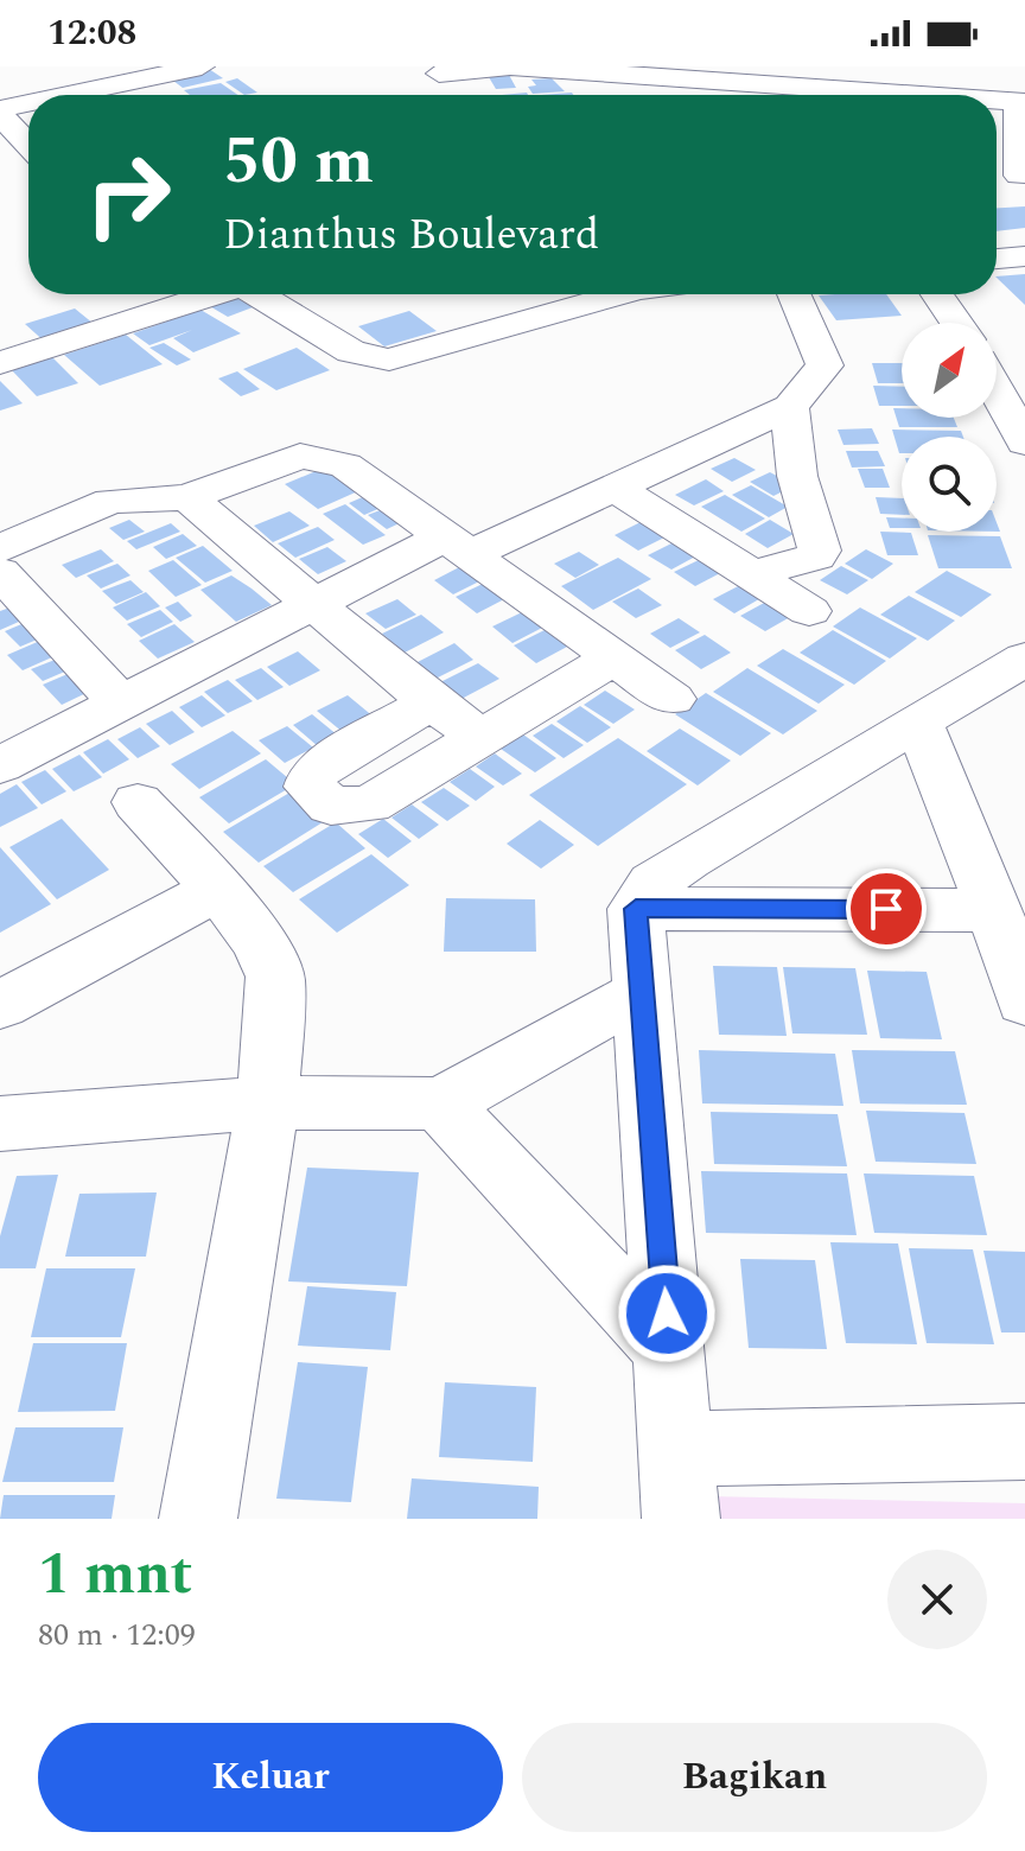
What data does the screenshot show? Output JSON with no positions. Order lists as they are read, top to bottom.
{
  "north": "top right",
  "page": {
    "status": "12:08",
    "turn": ["50 m", "Dianthus Boulevard"],
    "heading": ["1 mnt", "80 m · 12:09"],
    "buttons": ["Keluar", "Bagikan"]
  }
}
